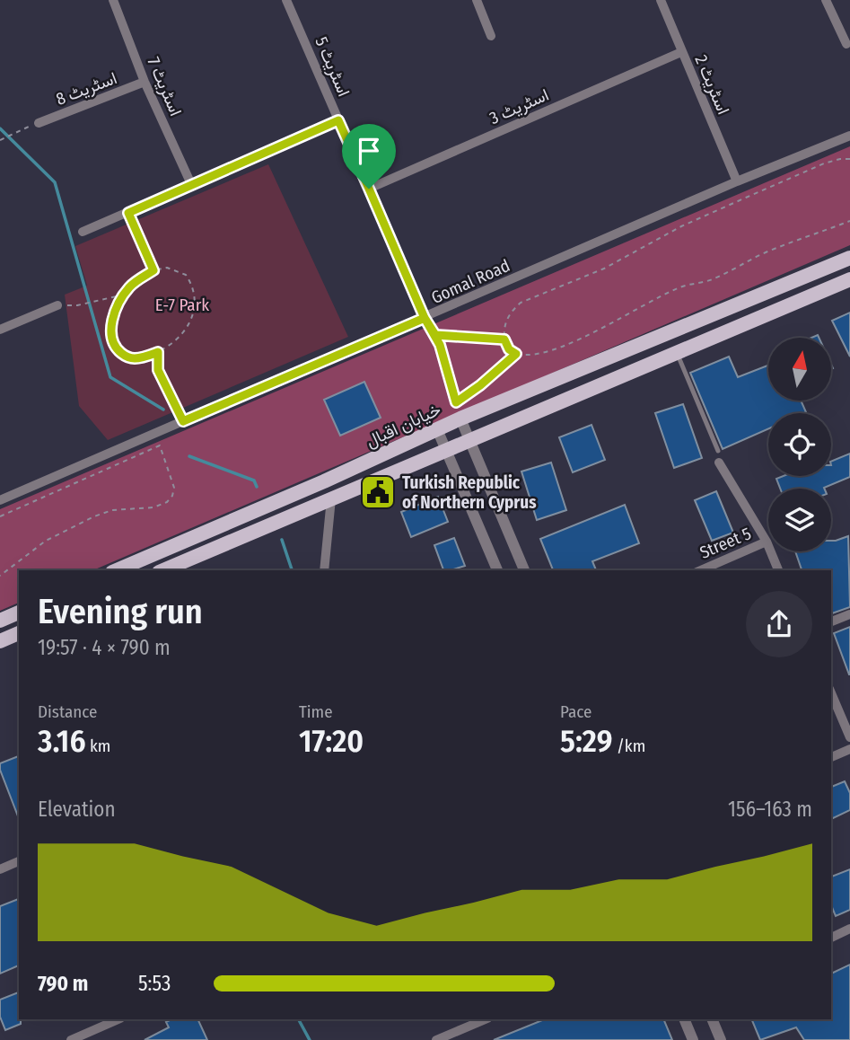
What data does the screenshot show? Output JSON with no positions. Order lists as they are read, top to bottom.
{
  "streets": {
    "main road": ["خیابان اقبال"],
    "street": [
      "اسٹریٹ 5",
      "اسٹریٹ 2",
      "اسٹریٹ 7",
      "اسٹریٹ 8",
      "اسٹریٹ 3",
      "Gomal Road",
      "Street 5"
    ]
  },
  "crossings": [
    ["اسٹریٹ 5", "اسٹریٹ 3"],
    ["اسٹریٹ 5", "Gomal Road"],
    ["اسٹریٹ 2", "اسٹریٹ 3"],
    ["اسٹریٹ 2", "Gomal Road"],
    ["اسٹریٹ 7", "اسٹریٹ 8"]
  ],
  "parks": ["E-7 Park"],
  "places": {
    "public building": ["Turkish Republic of Northern Cyprus"]
  },
  "north": "top",
  "page": {
    "heading": ["Evening run", "19:57 · 4 × 790 m"],
    "stats": [
      ["Distance", "3.16 km"],
      ["Time", "17:20"],
      ["Pace", "5:29 /km"]
    ],
    "chart": ["Elevation", "156–163 m"],
    "list": [
      {
        "name": "790 m",
        "note": "5:53"
      }
    ]
  }
}
